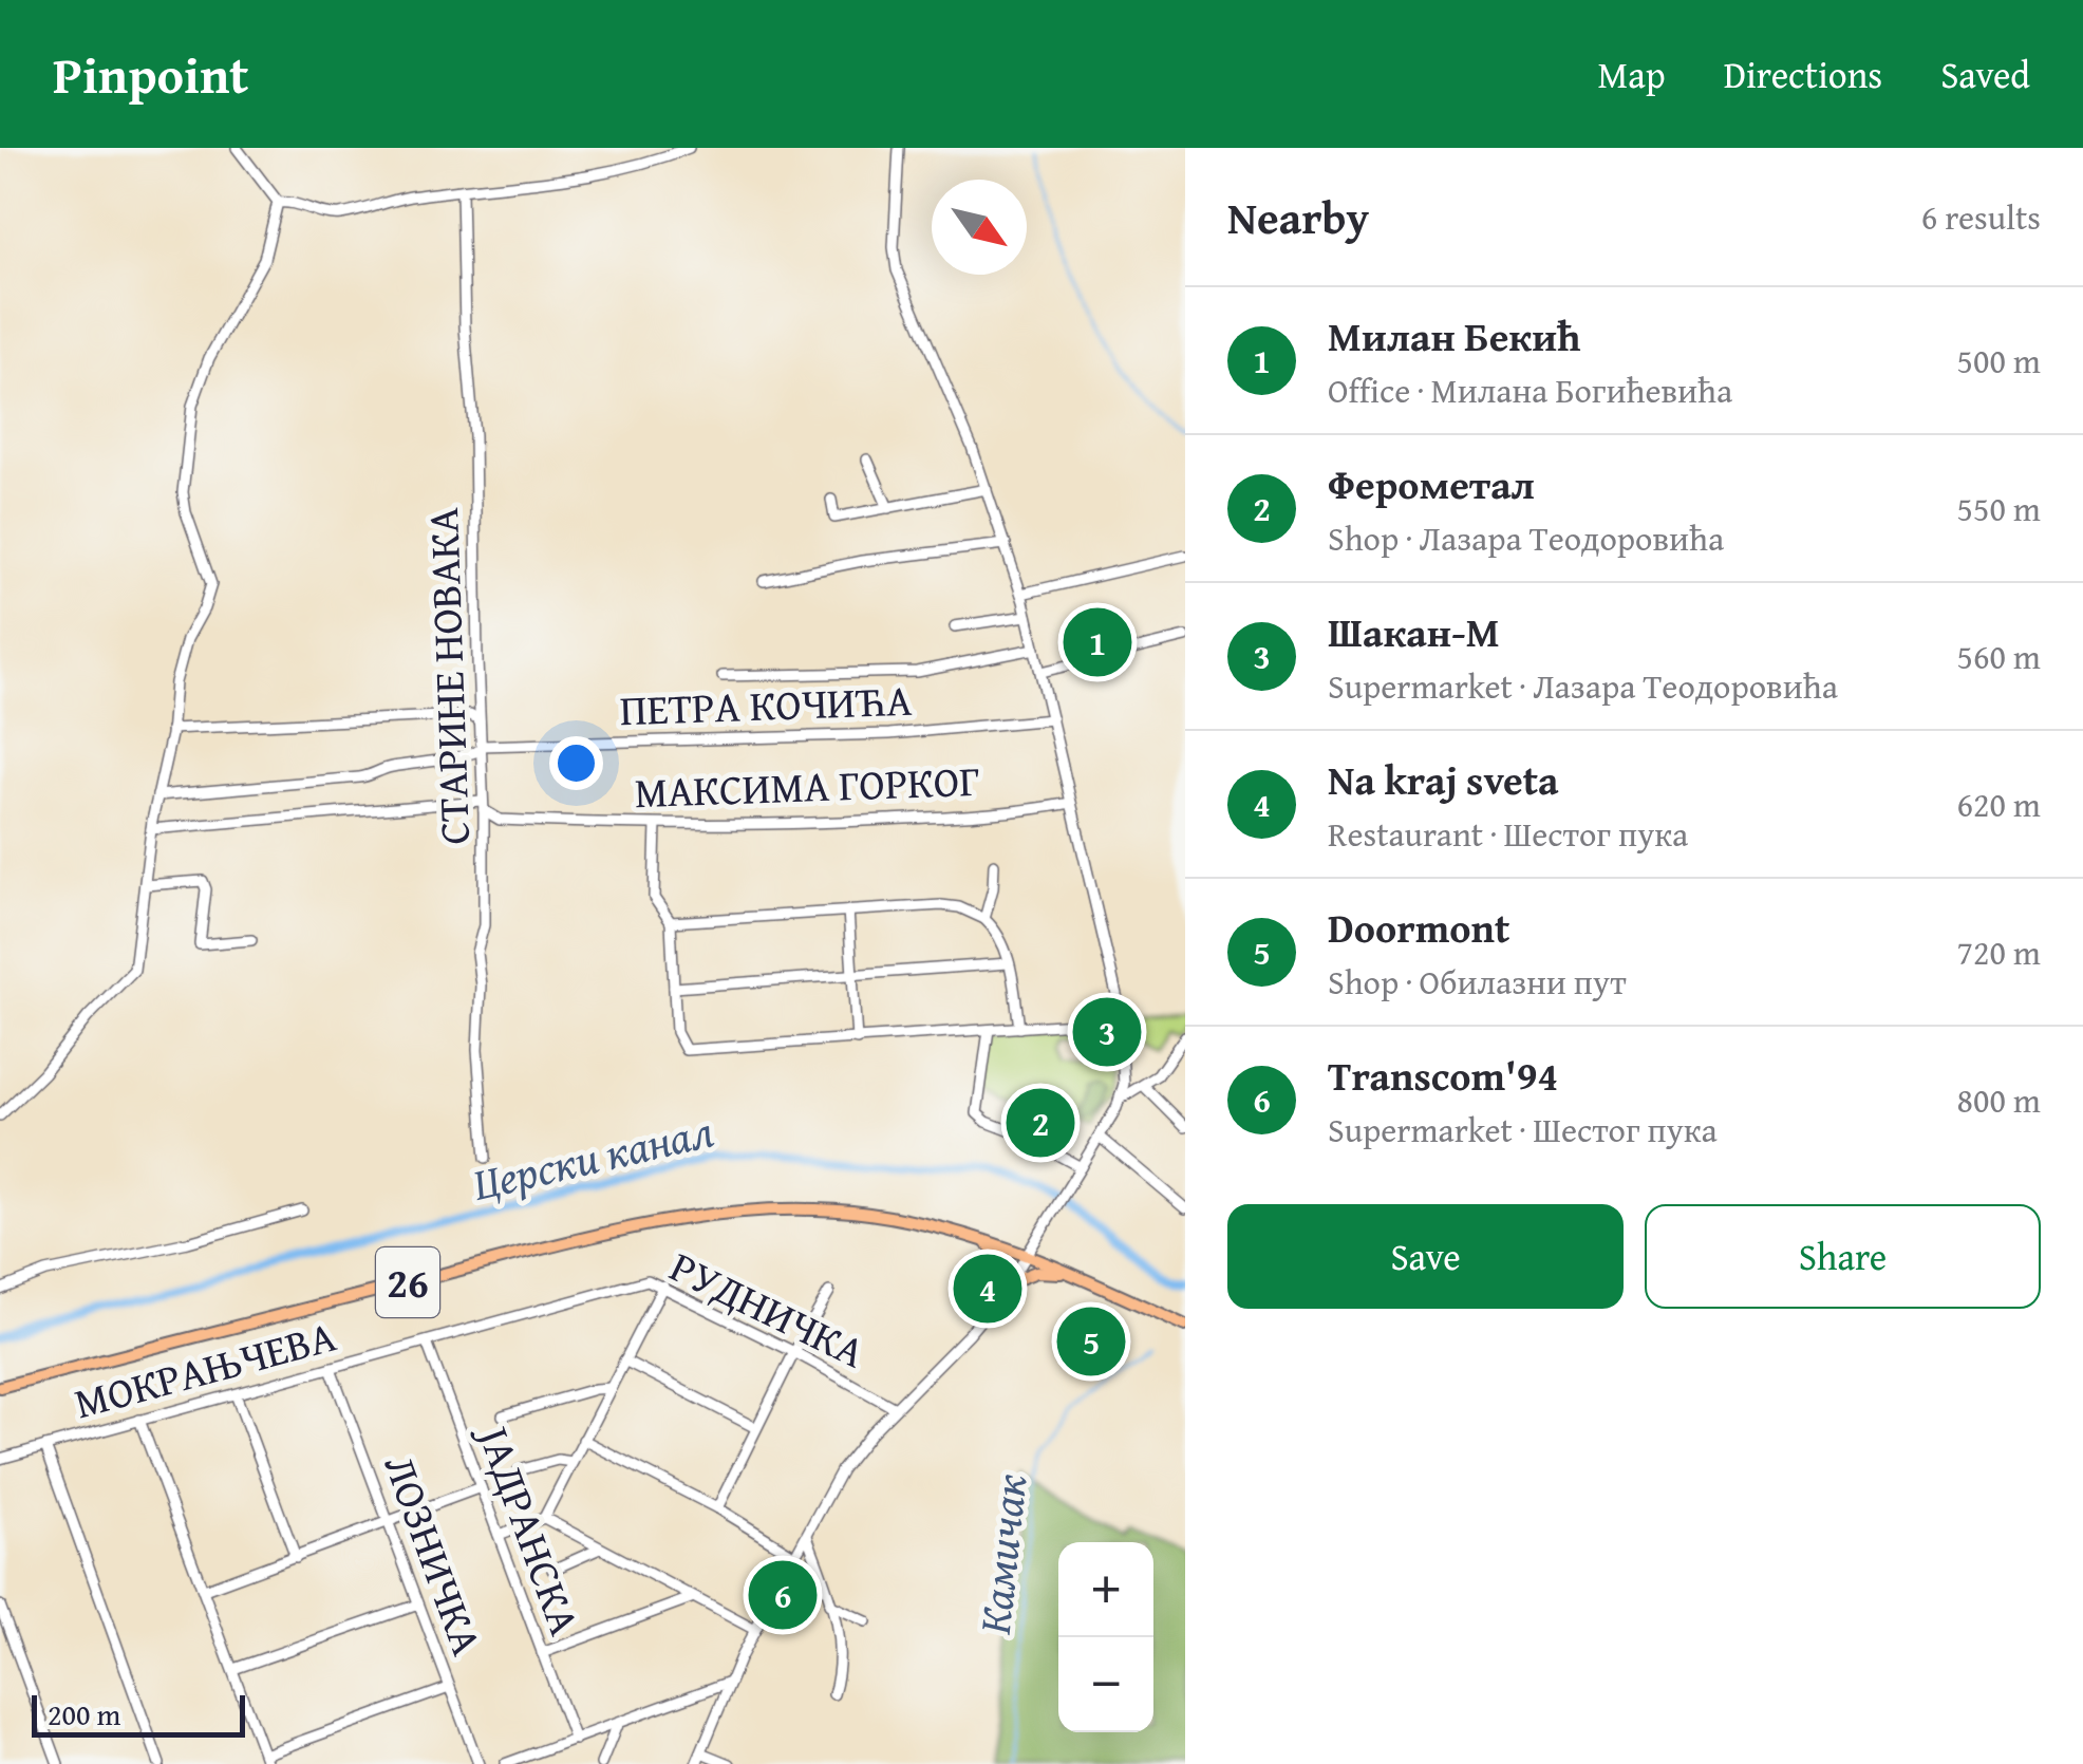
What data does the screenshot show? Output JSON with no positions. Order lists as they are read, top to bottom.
{
  "streets": {
    "main road": ["26"],
    "street": [
      "СТАРИНЕ НОВАКА",
      "ПЕТРА КОЧИЋА",
      "МАКСИМА ГОРКОГ",
      "РУДНИЧКА",
      "МОКРАЊЧЕВА",
      "ЈАДРАНСКА",
      "ЛОЗНИЧКА"
    ]
  },
  "crossings": [
    ["СТАРИНЕ НОВАКА", "ПЕТРА КОЧИЋА"],
    ["СТАРИНЕ НОВАКА", "МАКСИМА ГОРКОГ"],
    ["РУДНИЧКА", "МОКРАЊЧЕВА"],
    ["РУДНИЧКА", "ЈАДРАНСКА"],
    ["МОКРАЊЧЕВА", "ЈАДРАНСКА"],
    ["МОКРАЊЧЕВА", "ЛОЗНИЧКА"]
  ],
  "water": ["Церски канал", "Камичак"],
  "scale_bar": "200 m",
  "north": "bottom right",
  "page": {
    "header": "Pinpoint",
    "nav": ["Map", "Directions", "Saved"],
    "heading": ["Nearby", "6 results"],
    "list": [
      {
        "mark": "1",
        "name": "Милан Бекић",
        "note": "Office · Милана Богићевића",
        "value": "500 m"
      },
      {
        "mark": "2",
        "name": "Ферометал",
        "note": "Shop · Лазара Теодоровића",
        "value": "550 m"
      },
      {
        "mark": "3",
        "name": "Шакан-М",
        "note": "Supermarket · Лазара Теодоровића",
        "value": "560 m"
      },
      {
        "mark": "4",
        "name": "Na kraj sveta",
        "note": "Restaurant · Шестог пука",
        "value": "620 m"
      },
      {
        "mark": "5",
        "name": "Doormont",
        "note": "Shop · Обилазни пут",
        "value": "720 m"
      },
      {
        "mark": "6",
        "name": "Transcom'94",
        "note": "Supermarket · Шестог пука",
        "value": "800 m"
      }
    ],
    "pins": [
      "1",
      "3",
      "2",
      "4",
      "5",
      "6"
    ],
    "buttons": ["Save", "Share"],
    "map_buttons": ["+", "−"],
    "scale": "200 m"
  }
}
